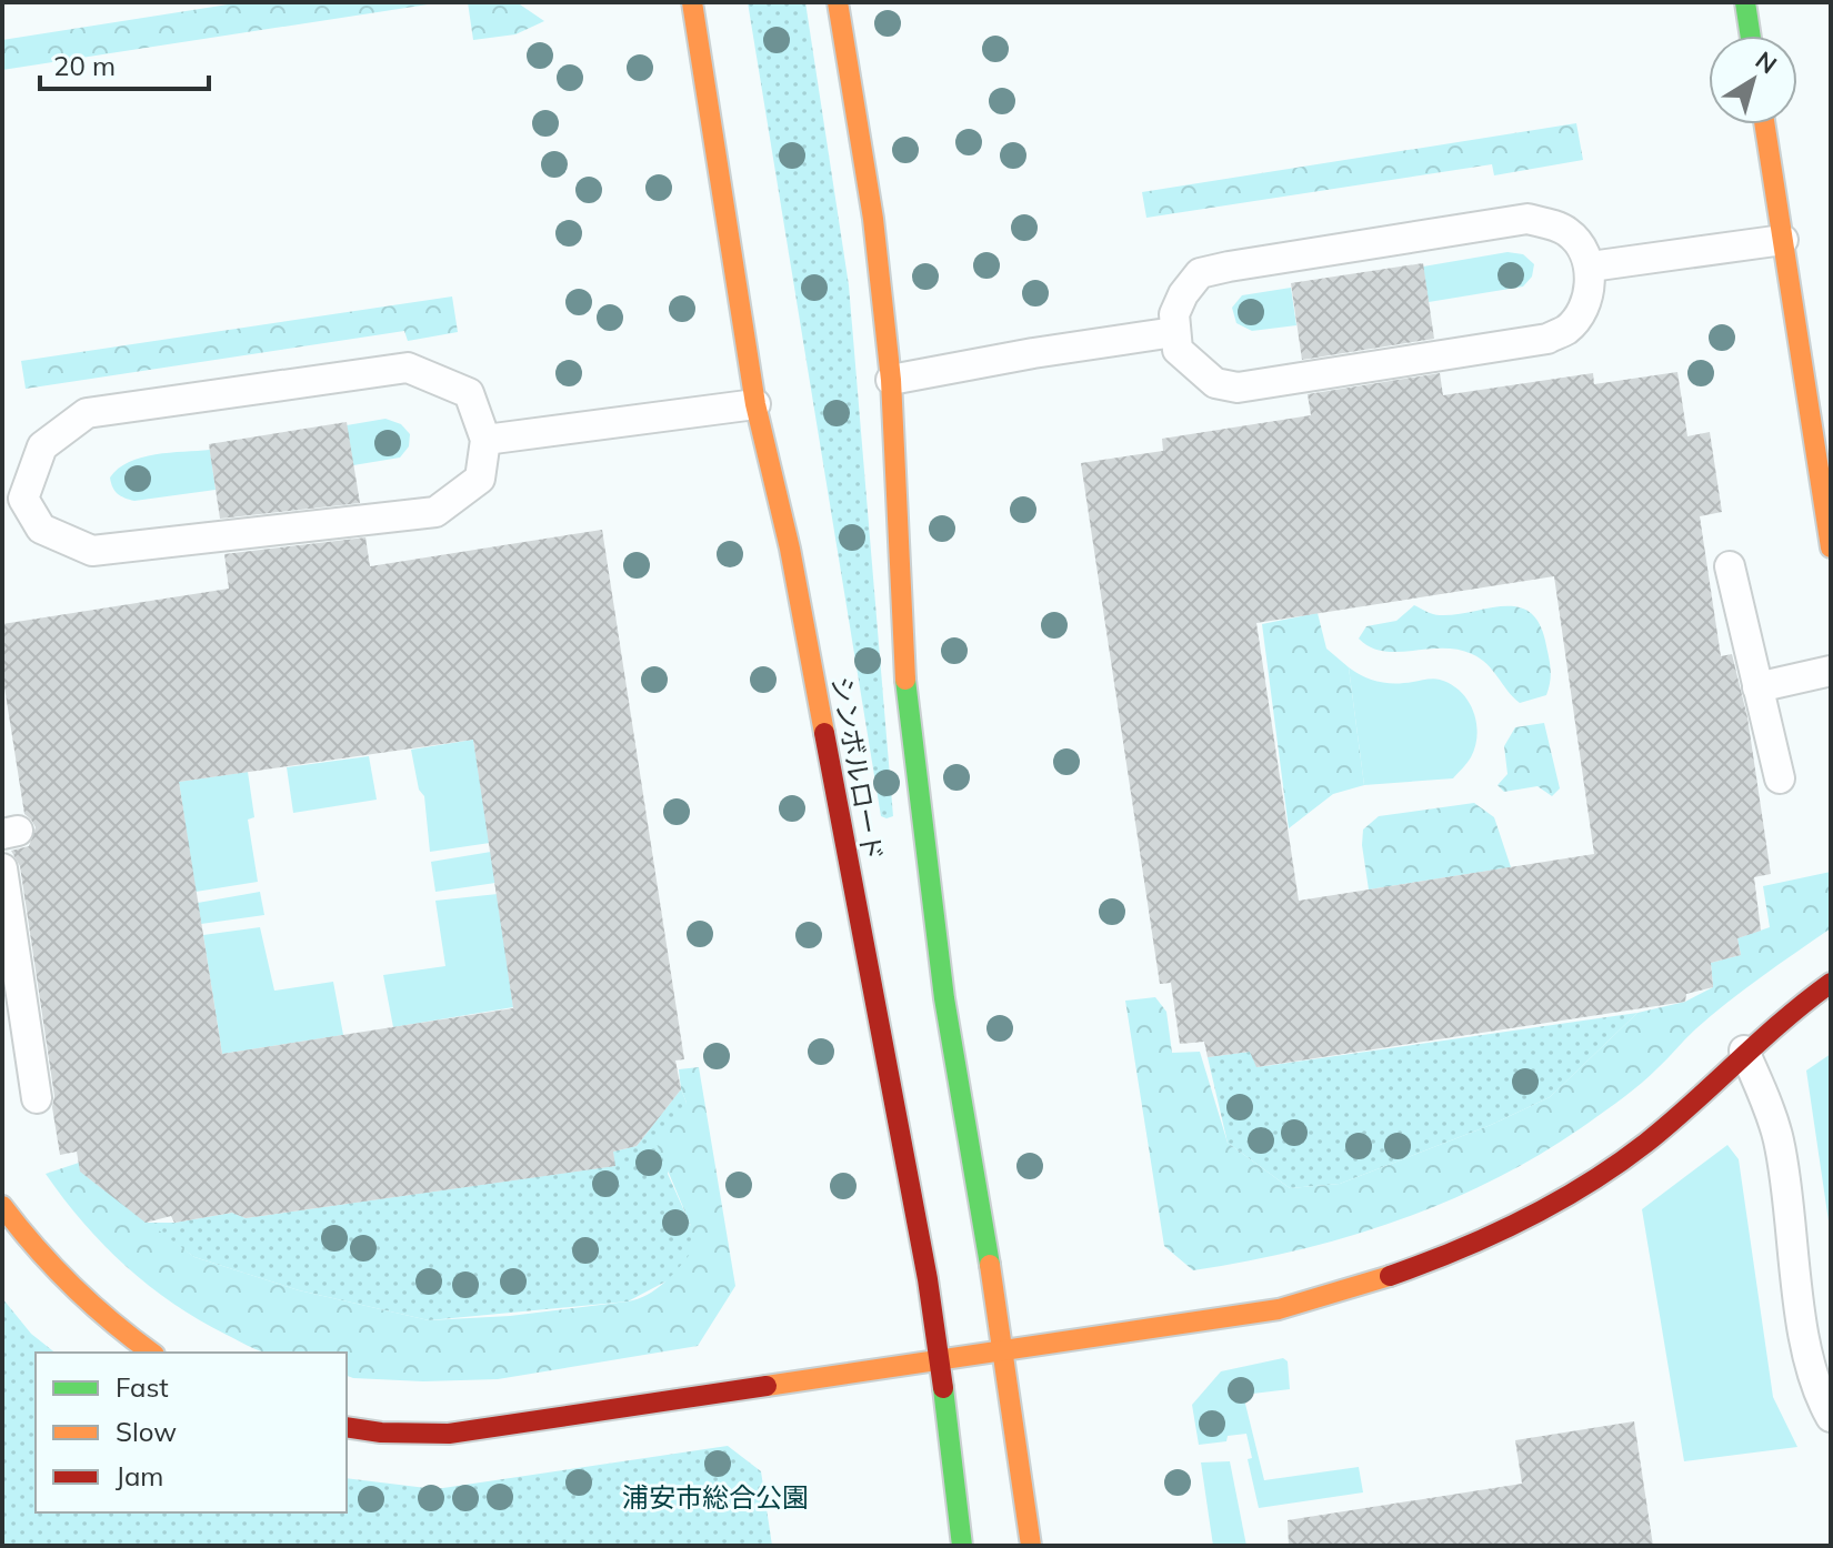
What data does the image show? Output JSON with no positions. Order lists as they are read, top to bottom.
{
  "streets": {
    "street": ["シンボルロード"]
  },
  "parks": ["浦安市総合公園"],
  "legend": ["Fast", "Slow", "Jam"],
  "scale_bar": "20 m",
  "north": "top right"
}
